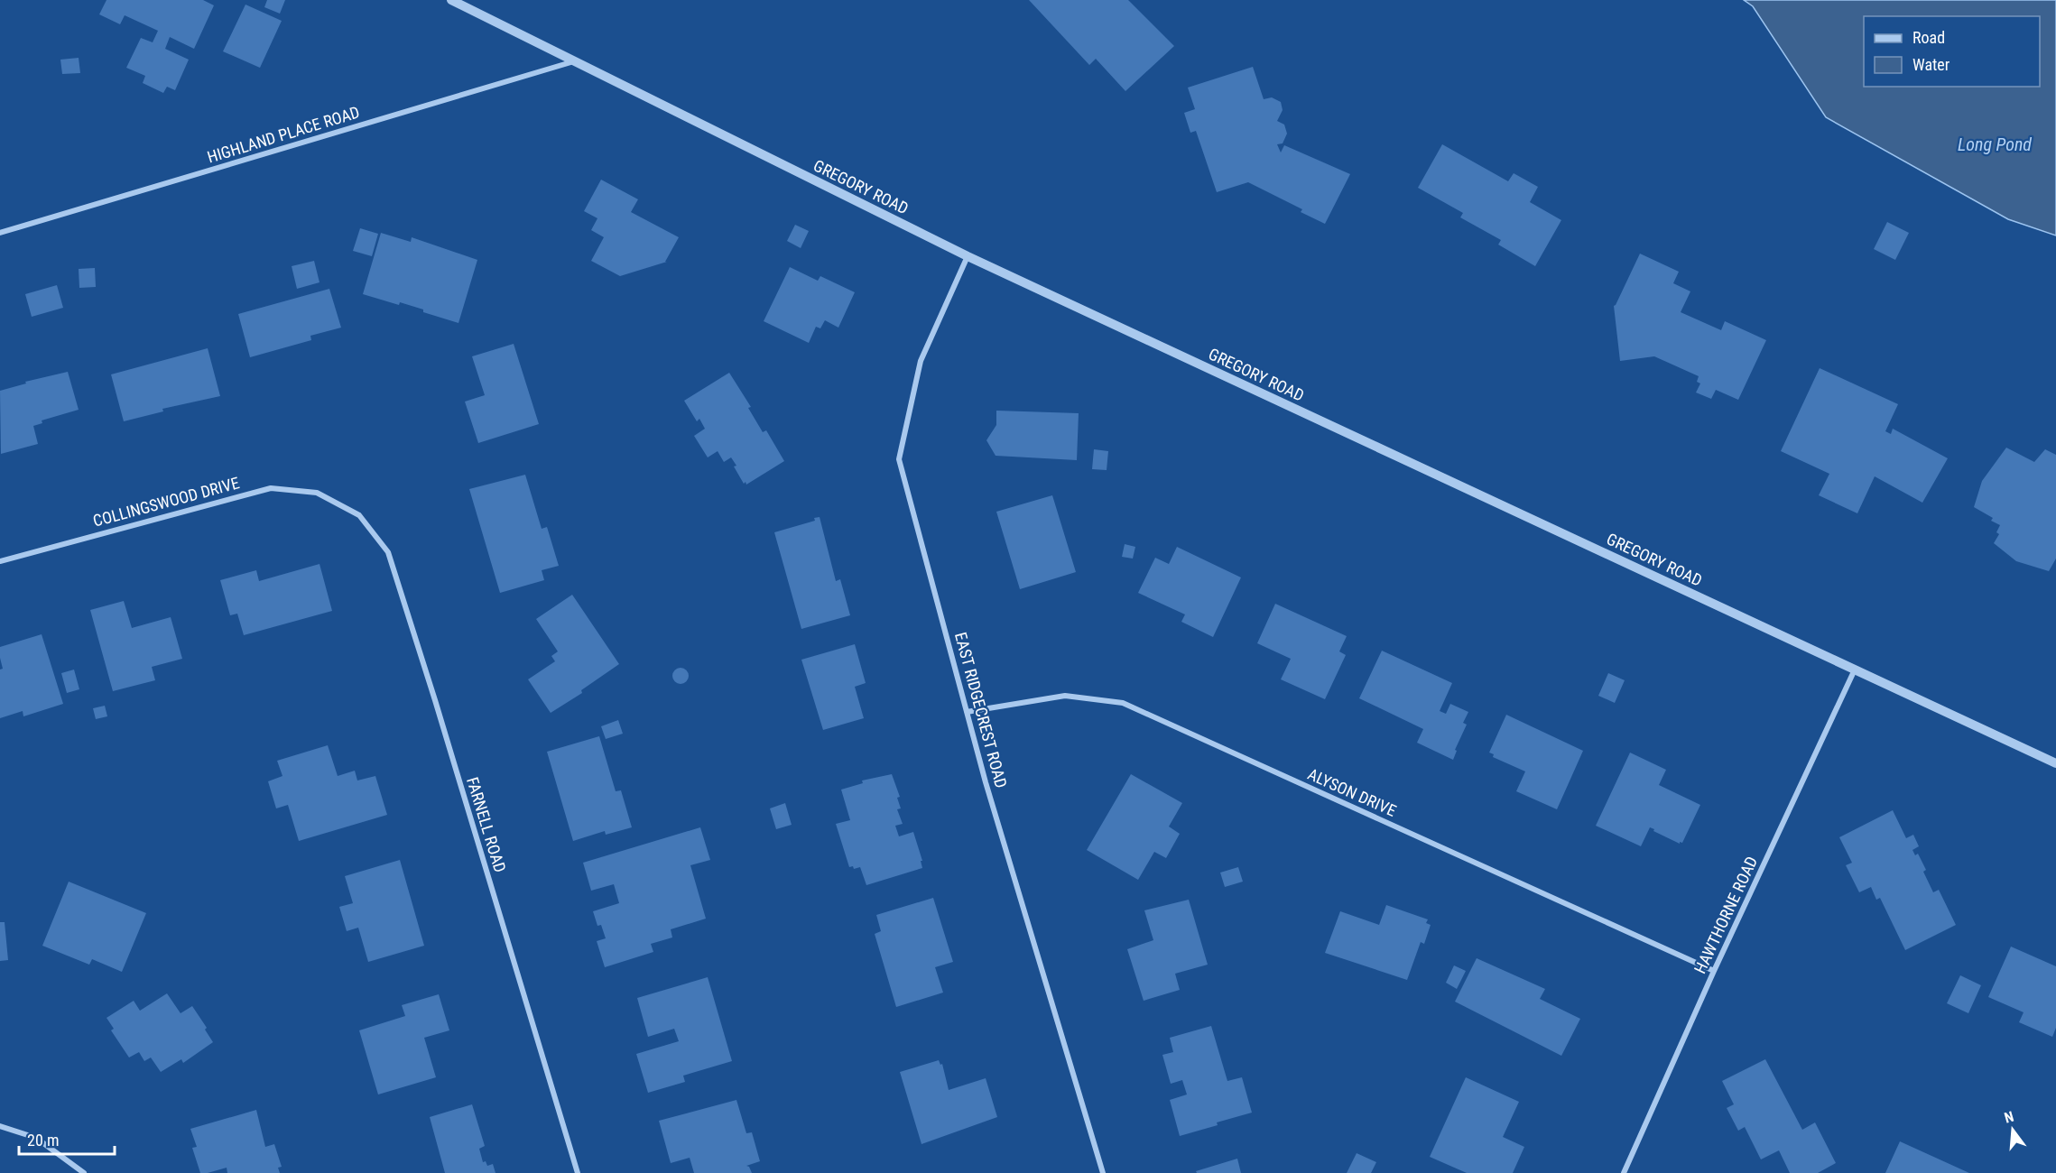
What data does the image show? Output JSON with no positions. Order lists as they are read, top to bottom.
{
  "streets": {
    "street": [
      "HIGHLAND PLACE ROAD",
      "GREGORY ROAD",
      "COLLINGSWOOD DRIVE",
      "EAST RIDGECREST ROAD",
      "ALYSON DRIVE",
      "FARNELL ROAD",
      "HAWTHORNE ROAD"
    ]
  },
  "crossings": [
    ["HIGHLAND PLACE ROAD", "GREGORY ROAD"],
    ["GREGORY ROAD", "EAST RIDGECREST ROAD"],
    ["GREGORY ROAD", "HAWTHORNE ROAD"],
    ["COLLINGSWOOD DRIVE", "FARNELL ROAD"],
    ["EAST RIDGECREST ROAD", "ALYSON DRIVE"],
    ["ALYSON DRIVE", "HAWTHORNE ROAD"]
  ],
  "water": ["Long Pond"],
  "legend": ["Road", "Water"],
  "scale_bar": "20 m",
  "north": "top"
}
